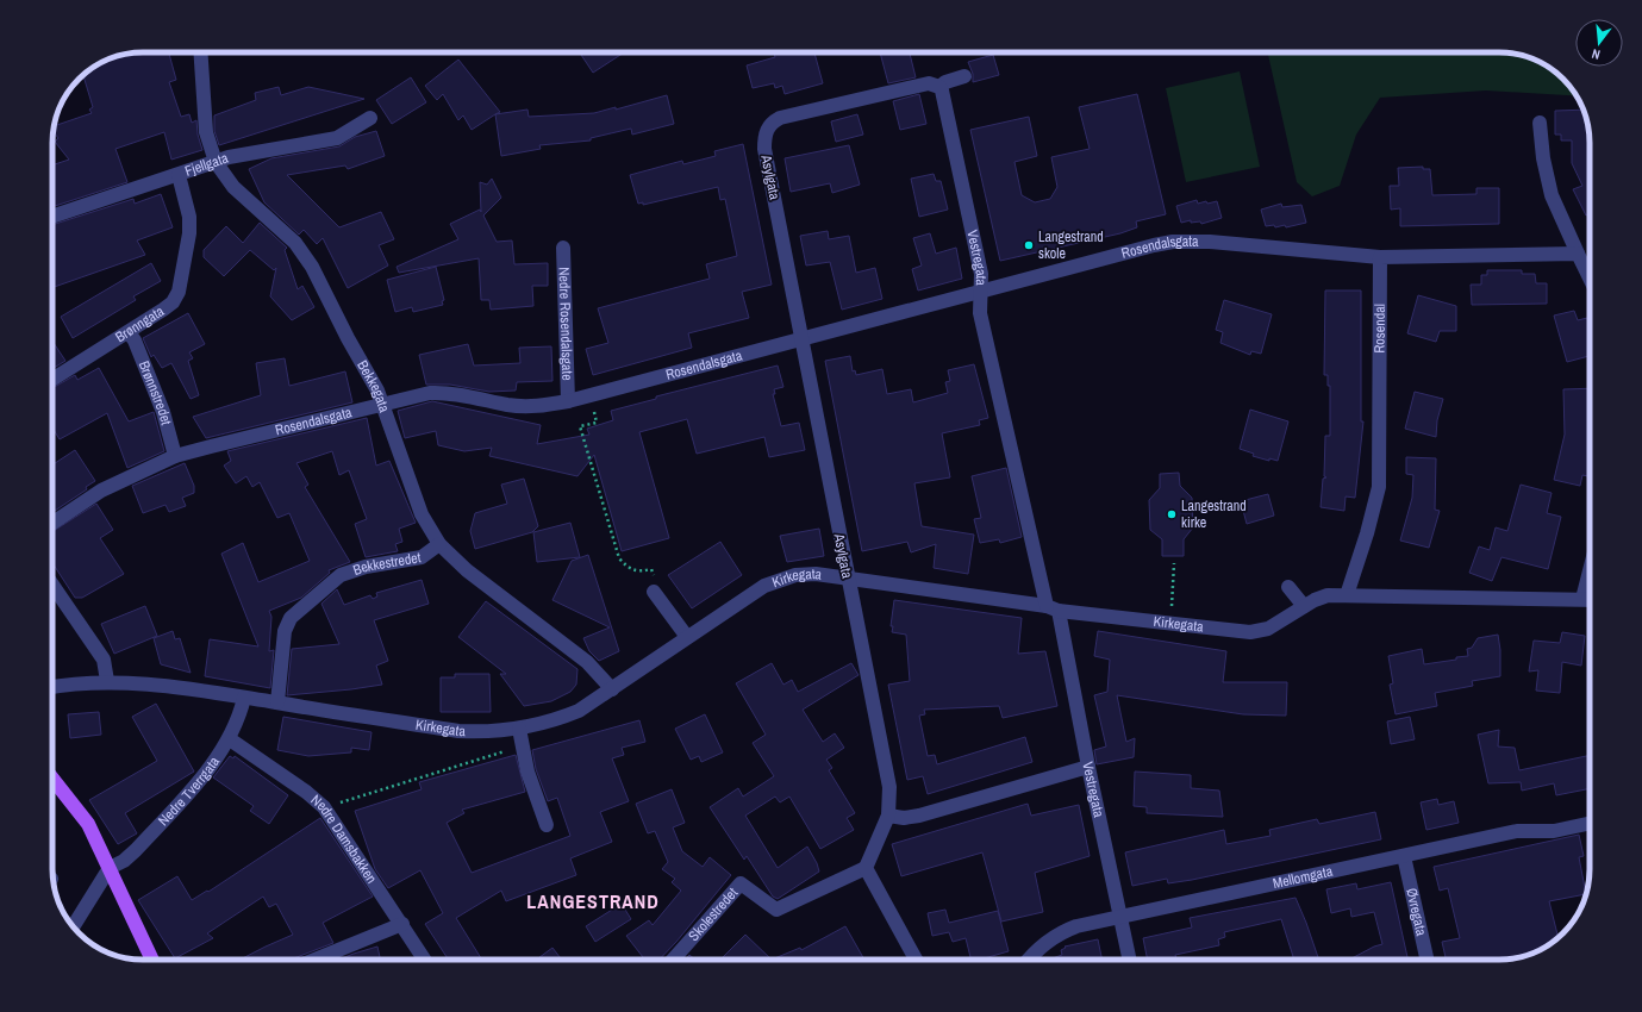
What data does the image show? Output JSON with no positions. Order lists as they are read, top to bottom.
{
  "streets": {
    "street": [
      "Fjellgata",
      "Asylgata",
      "Rosendalsgata",
      "Vestregata",
      "Brønngata",
      "Nedre Rosendalsgate",
      "Rosendal",
      "Bekkegata",
      "Brønnstredet",
      "Bekkestredet",
      "Kirkegata",
      "Nedre Tverrgata",
      "Nedre Damsbakken",
      "Mellomgata",
      "Øvregata",
      "Skolestredet"
    ]
  },
  "crossings": [
    ["Fjellgata", "Brønngata"],
    ["Fjellgata", "Bekkegata"],
    ["Asylgata", "Rosendalsgata"],
    ["Asylgata", "Vestregata"],
    ["Asylgata", "Kirkegata"],
    ["Asylgata", "Skolestredet"],
    ["Rosendalsgata", "Vestregata"],
    ["Rosendalsgata", "Nedre Rosendalsgate"],
    ["Rosendalsgata", "Rosendal"],
    ["Rosendalsgata", "Bekkegata"],
    ["Rosendalsgata", "Brønnstredet"],
    ["Vestregata", "Kirkegata"],
    ["Vestregata", "Mellomgata"],
    ["Brønngata", "Brønnstredet"],
    ["Rosendal", "Kirkegata"],
    ["Bekkegata", "Bekkestredet"],
    ["Bekkegata", "Kirkegata"],
    ["Bekkestredet", "Kirkegata"],
    ["Kirkegata", "Nedre Tverrgata"],
    ["Nedre Tverrgata", "Nedre Damsbakken"],
    ["Mellomgata", "Øvregata"]
  ],
  "districts": ["LANGESTRAND"],
  "places": ["Langestrand skole", "Langestrand kirke"],
  "north": "bottom"
}
